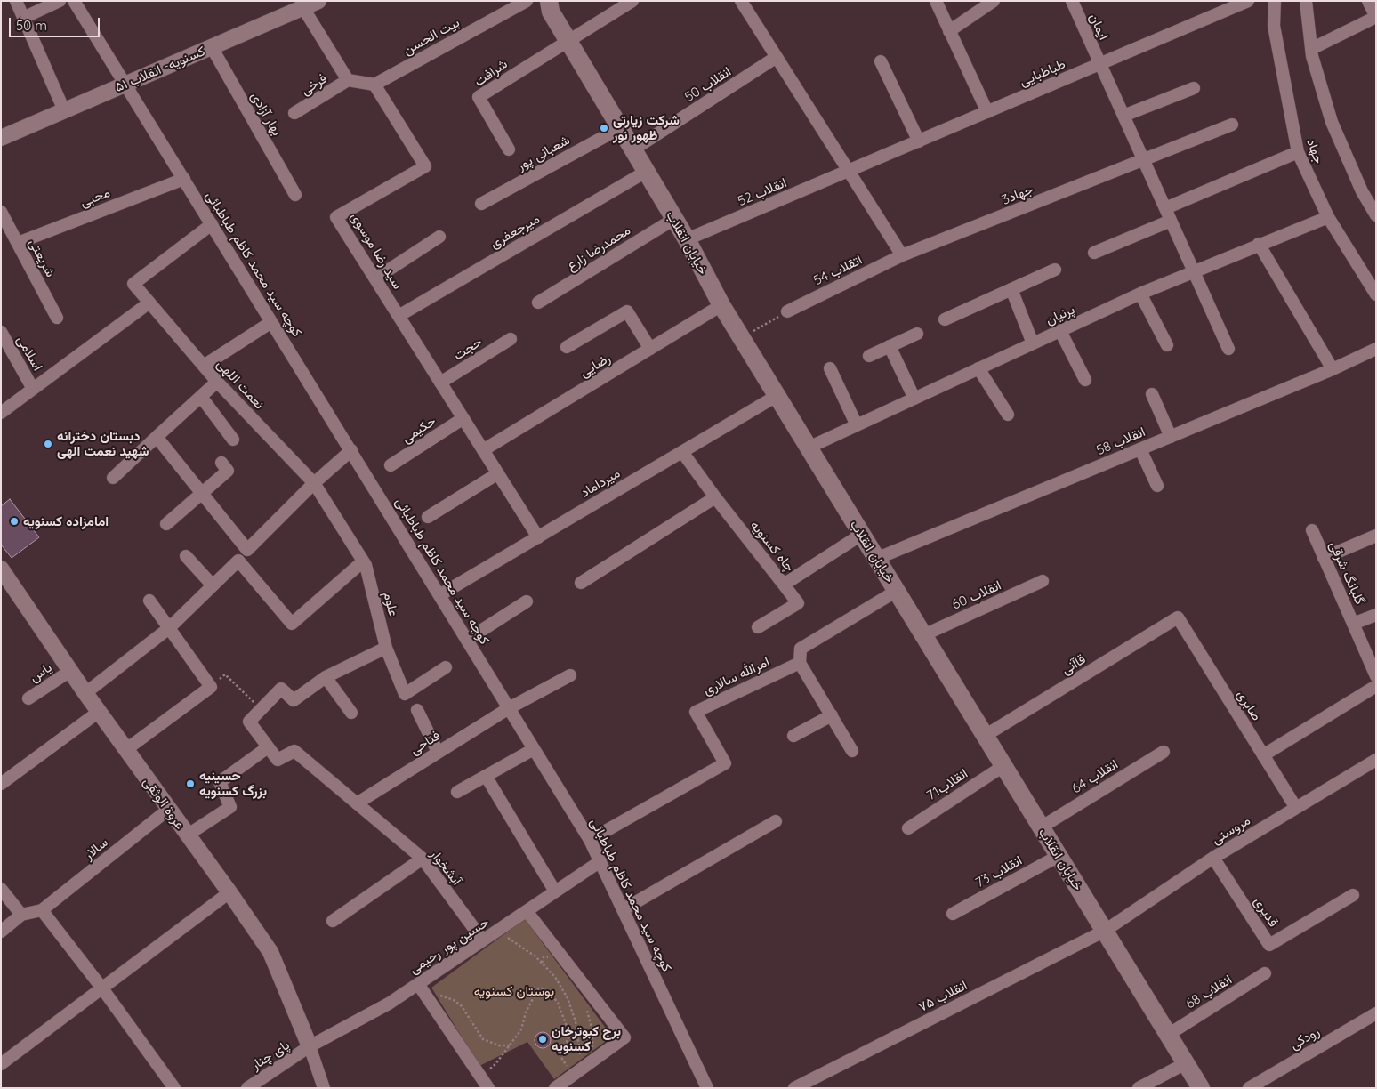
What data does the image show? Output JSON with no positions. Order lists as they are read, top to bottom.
{
  "streets": {
    "main road": ["خیابان انقلاب"],
    "street": [
      "ایمان",
      "بیت الحسن",
      "کسنویه- انقلاب ۵۱",
      "شرافت",
      "طباطبایی",
      "فرخی",
      "انقلاب 50",
      "بهار آزادی",
      "جهاد",
      "شعبانی پور",
      "انقلاب 52",
      "جهاد3",
      "محبی",
      "میرجعفری",
      "محمدرضا زارع",
      "سید رضا موسوی",
      "شریعتی",
      "کوچه سید محمد کاظم طباطبائی",
      "اتقلاب 54",
      "پرنیان",
      "حجت",
      "اسلامی",
      "رضایی",
      "نعمت اللهی",
      "حکیمی",
      "انقلاب 58",
      "میرداماد",
      "چاه کسنویه",
      "گلبانگ شرقی",
      "انقلاب 60",
      "علوم",
      "قاآنی",
      "یاس",
      "امرالله سالاری",
      "صابری",
      "فتاحی",
      "انقلاب 64",
      "انقلاب71",
      "عروة الوثقی",
      "مروستی",
      "سالار",
      "آبشخوار",
      "انقلاب 73",
      "قدیری",
      "حسین پور رحیمی",
      "انقلاب 68",
      "انقلاب ۷۵",
      "رودکی",
      "پای چنار"
    ]
  },
  "crossings": [
    ["ایمان", "طباطبایی"],
    ["بیت الحسن", "سید رضا موسوی"],
    ["کسنویه- انقلاب ۵۱", "بهار آزادی"],
    ["کسنویه- انقلاب ۵۱", "کوچه سید محمد کاظم طباطبائی"],
    ["شرافت", "خیابان انقلاب"],
    ["طباطبایی", "انقلاب 52"],
    ["انقلاب 50", "خیابان انقلاب"],
    ["جهاد", "پرنیان"],
    ["شعبانی پور", "خیابان انقلاب"],
    ["انقلاب 52", "خیابان انقلاب"],
    ["جهاد3", "اتقلاب 54"],
    ["محبی", "شریعتی"],
    ["محبی", "کوچه سید محمد کاظم طباطبائی"],
    ["میرجعفری", "خیابان انقلاب"],
    ["میرجعفری", "سید رضا موسوی"],
    ["خیابان انقلاب", "محمدرضا زارع"],
    ["خیابان انقلاب", "پرنیان"],
    ["خیابان انقلاب", "رضایی"],
    ["خیابان انقلاب", "انقلاب 58"],
    ["خیابان انقلاب", "میرداماد"],
    ["خیابان انقلاب", "چاه کسنویه"],
    ["خیابان انقلاب", "انقلاب 60"],
    ["خیابان انقلاب", "قاآنی"],
    ["خیابان انقلاب", "انقلاب 64"],
    ["خیابان انقلاب", "انقلاب71"],
    ["خیابان انقلاب", "مروستی"],
    ["خیابان انقلاب", "انقلاب 73"],
    ["خیابان انقلاب", "انقلاب 68"],
    ["خیابان انقلاب", "انقلاب ۷۵"],
    ["سید رضا موسوی", "حجت"],
    ["سید رضا موسوی", "رضایی"],
    ["سید رضا موسوی", "حکیمی"],
    ["سید رضا موسوی", "میرداماد"],
    ["کوچه سید محمد کاظم طباطبائی", "نعمت اللهی"],
    ["کوچه سید محمد کاظم طباطبائی", "میرداماد"],
    ["کوچه سید محمد کاظم طباطبائی", "امرالله سالاری"],
    ["کوچه سید محمد کاظم طباطبائی", "فتاحی"],
    ["کوچه سید محمد کاظم طباطبائی", "حسین پور رحیمی"],
    ["نعمت اللهی", "علوم"],
    ["میرداماد", "چاه کسنویه"],
    ["قاآنی", "صابری"],
    ["یاس", "عروة الوثقی"],
    ["صابری", "مروستی"],
    ["فتاحی", "آبشخوار"],
    ["عروة الوثقی", "سالار"],
    ["عروة الوثقی", "حسین پور رحیمی"],
    ["عروة الوثقی", "پای چنار"],
    ["مروستی", "قدیری"],
    ["مروستی", "انقلاب ۷۵"],
    ["آبشخوار", "حسین پور رحیمی"],
    ["حسین پور رحیمی", "پای چنار"]
  ],
  "parks": ["بوستان کسنویه"],
  "places": [
    "شرکت زیارتی ظهور نور",
    "دبستان دخترانه شهید نعمت الهی",
    "امامزاده کسنویه",
    "حسینیه بزرگ کسنویه",
    "برج کبوترخان کسنویه"
  ],
  "scale_bar": "50 m"
}
